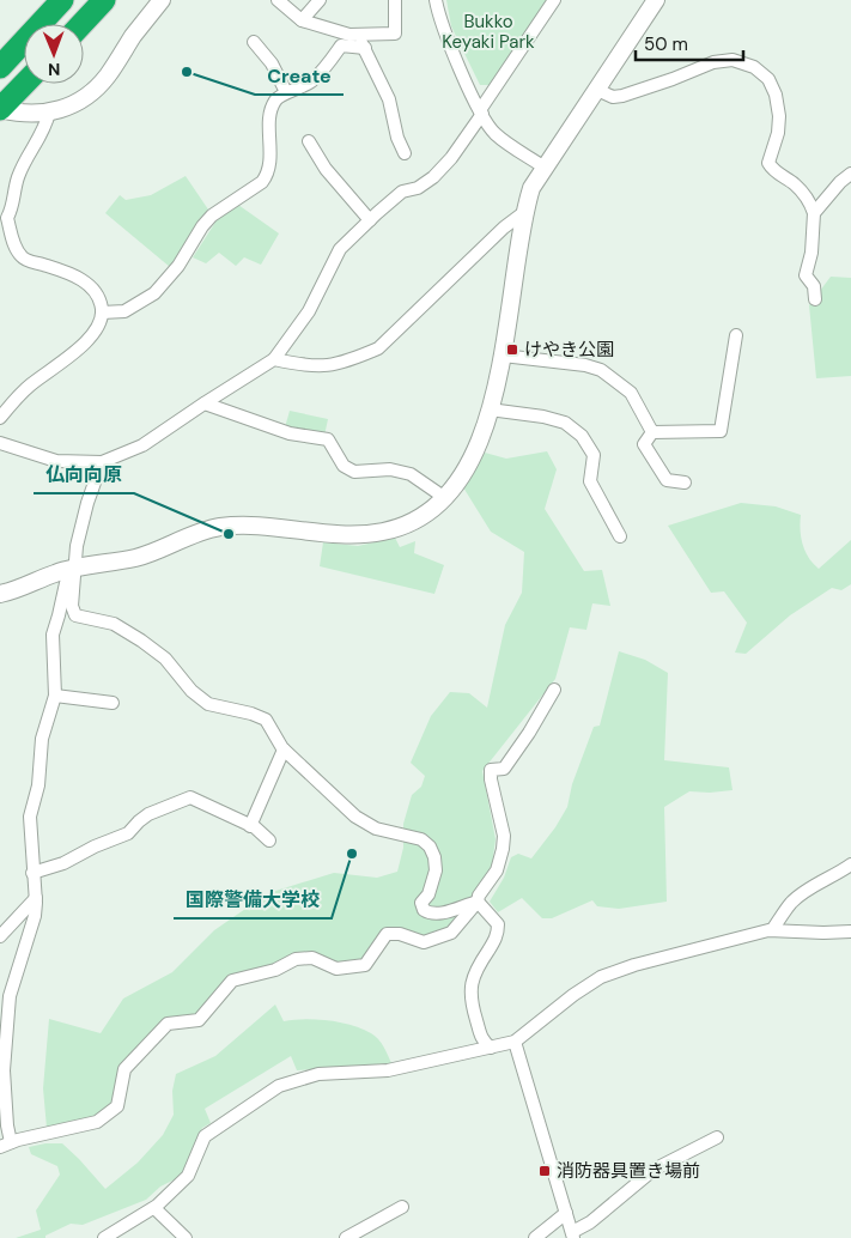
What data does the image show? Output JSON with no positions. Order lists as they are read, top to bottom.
{
  "parks": ["Bukko Keyaki Park"],
  "places": {
    "other": ["Create", "仏向向原", "国際警備大学校"],
    "transit": ["けやき公園", "消防器具置き場前"]
  },
  "scale_bar": "50 m",
  "north": "bottom"
}
